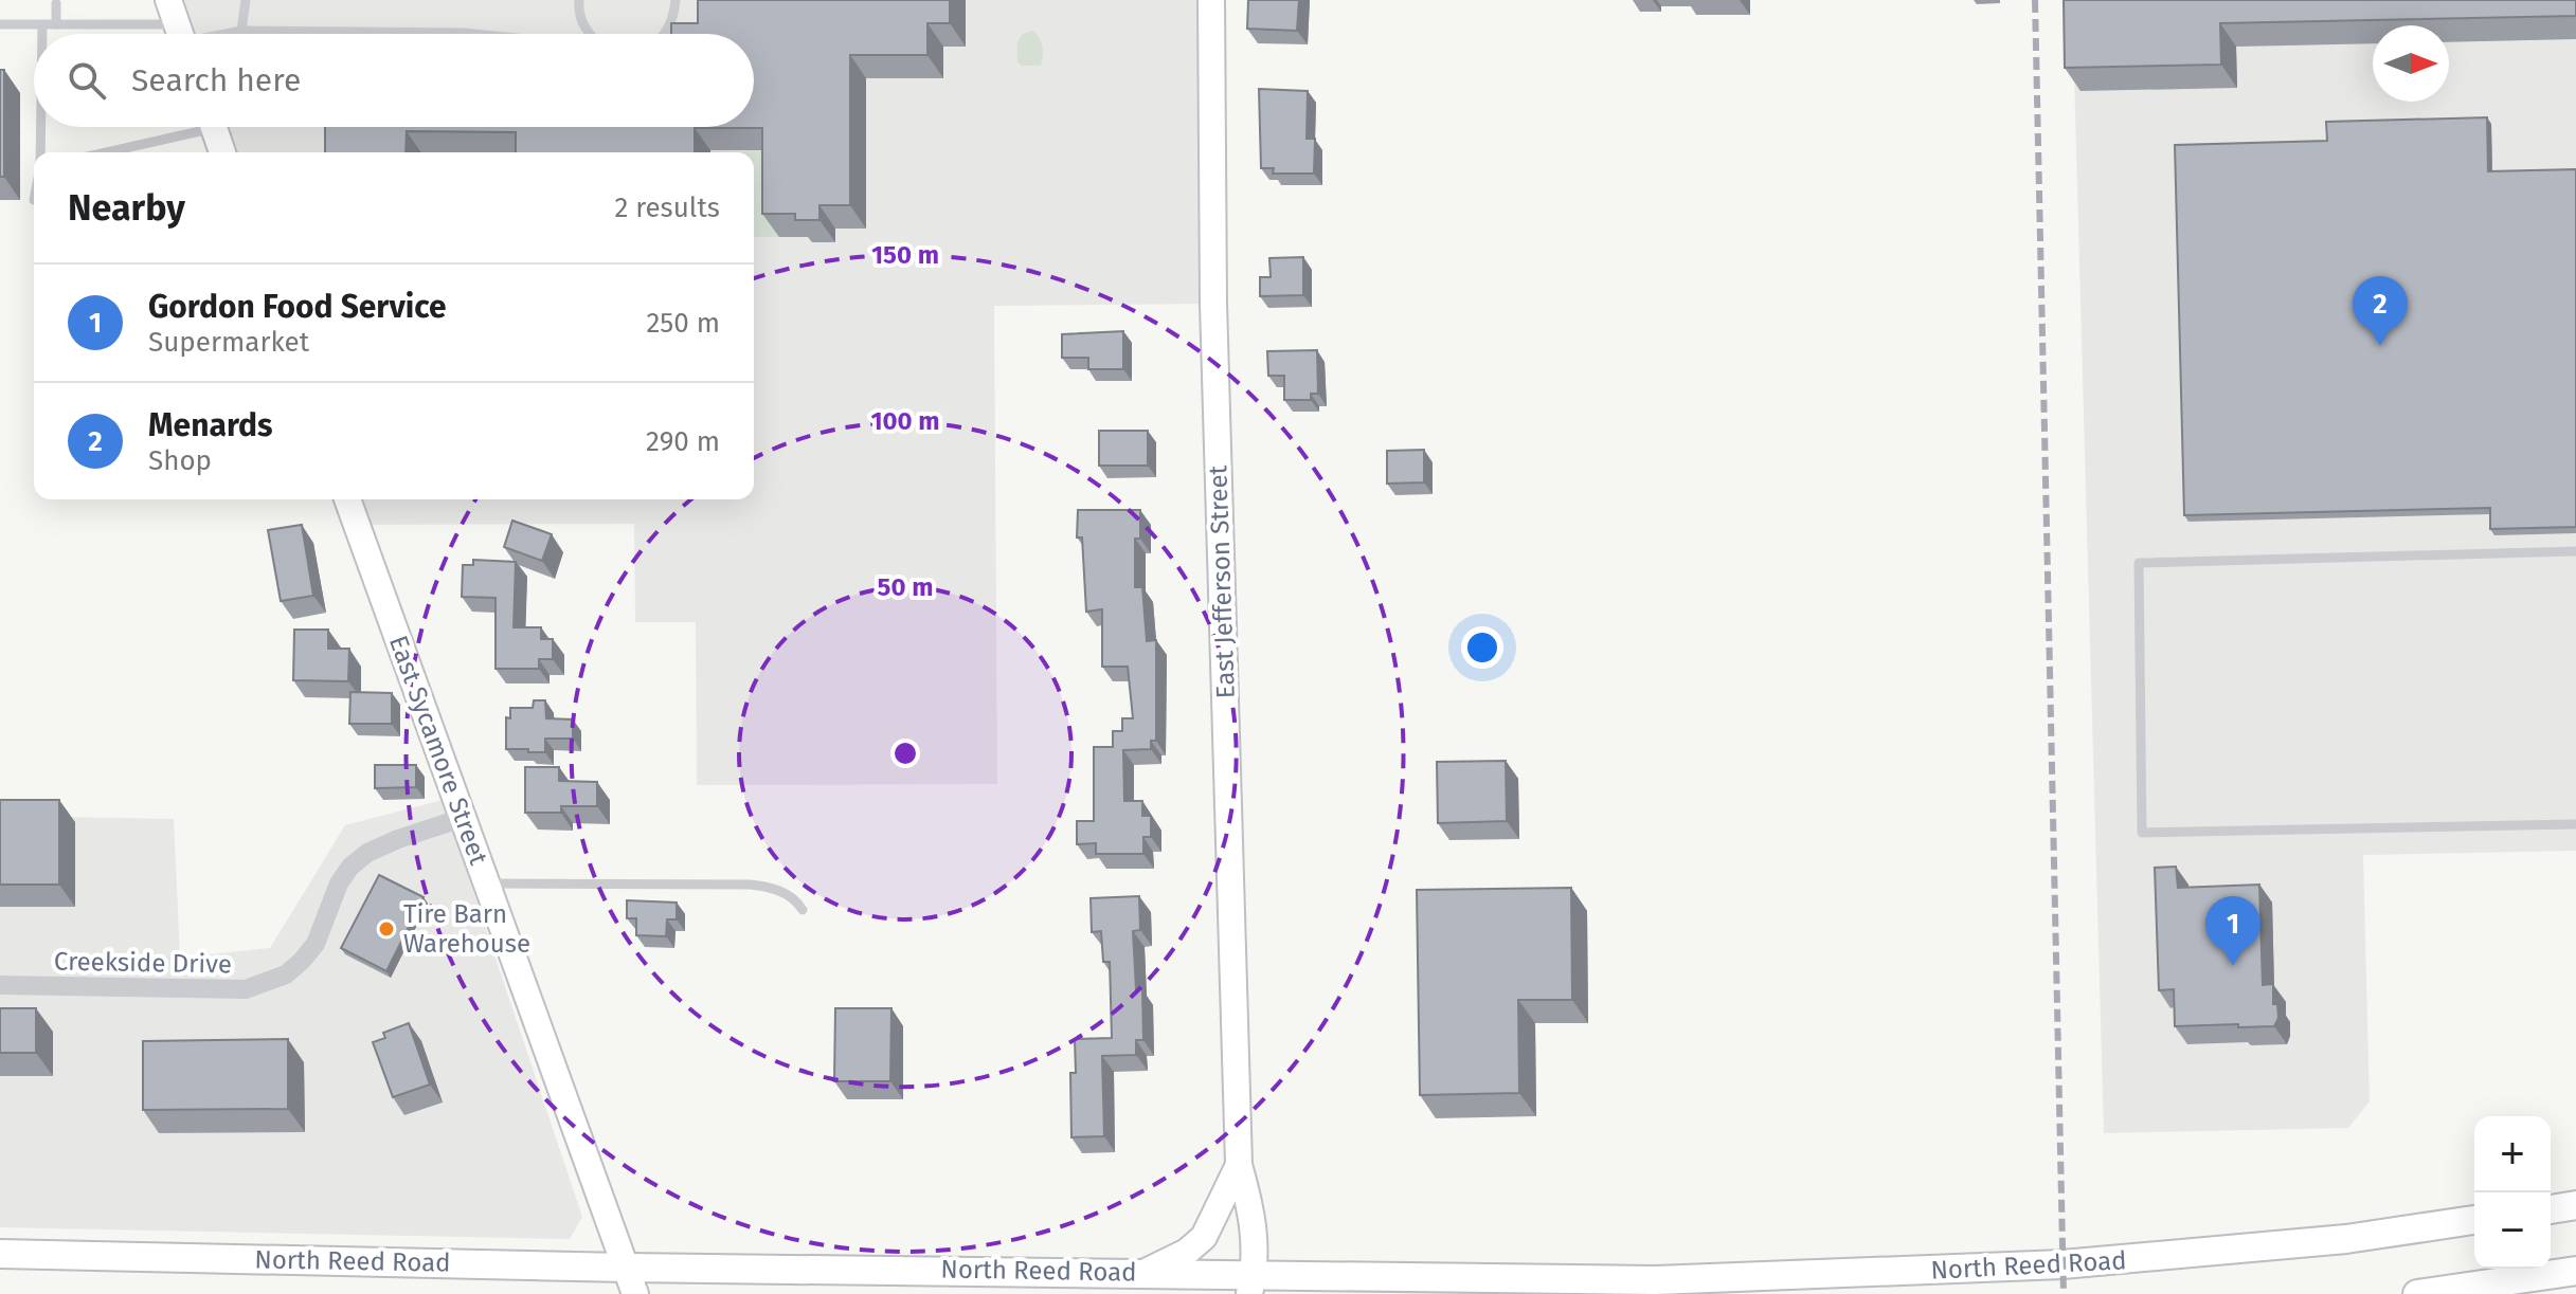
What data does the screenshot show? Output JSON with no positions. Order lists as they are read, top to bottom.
{
  "streets": {
    "main road": ["North Reed Road"],
    "street": ["East Jefferson Street", "East Sycamore Street", "Creekside Drive"]
  },
  "crossings": [
    ["East Jefferson Street", "North Reed Road"],
    ["East Sycamore Street", "Creekside Drive"],
    ["East Sycamore Street", "North Reed Road"]
  ],
  "places": ["Tire Barn Warehouse"],
  "north": "right",
  "page": {
    "search": "Search here",
    "heading": ["Nearby", "2 results"],
    "list": [
      {
        "mark": "1",
        "name": "Gordon Food Service",
        "note": "Supermarket",
        "value": "250 m"
      },
      {
        "mark": "2",
        "name": "Menards",
        "note": "Shop",
        "value": "290 m"
      }
    ],
    "pins": ["2", "1"],
    "map_buttons": ["+", "−"]
  },
  "rings": ["150 m", "100 m", "50 m"]
}
